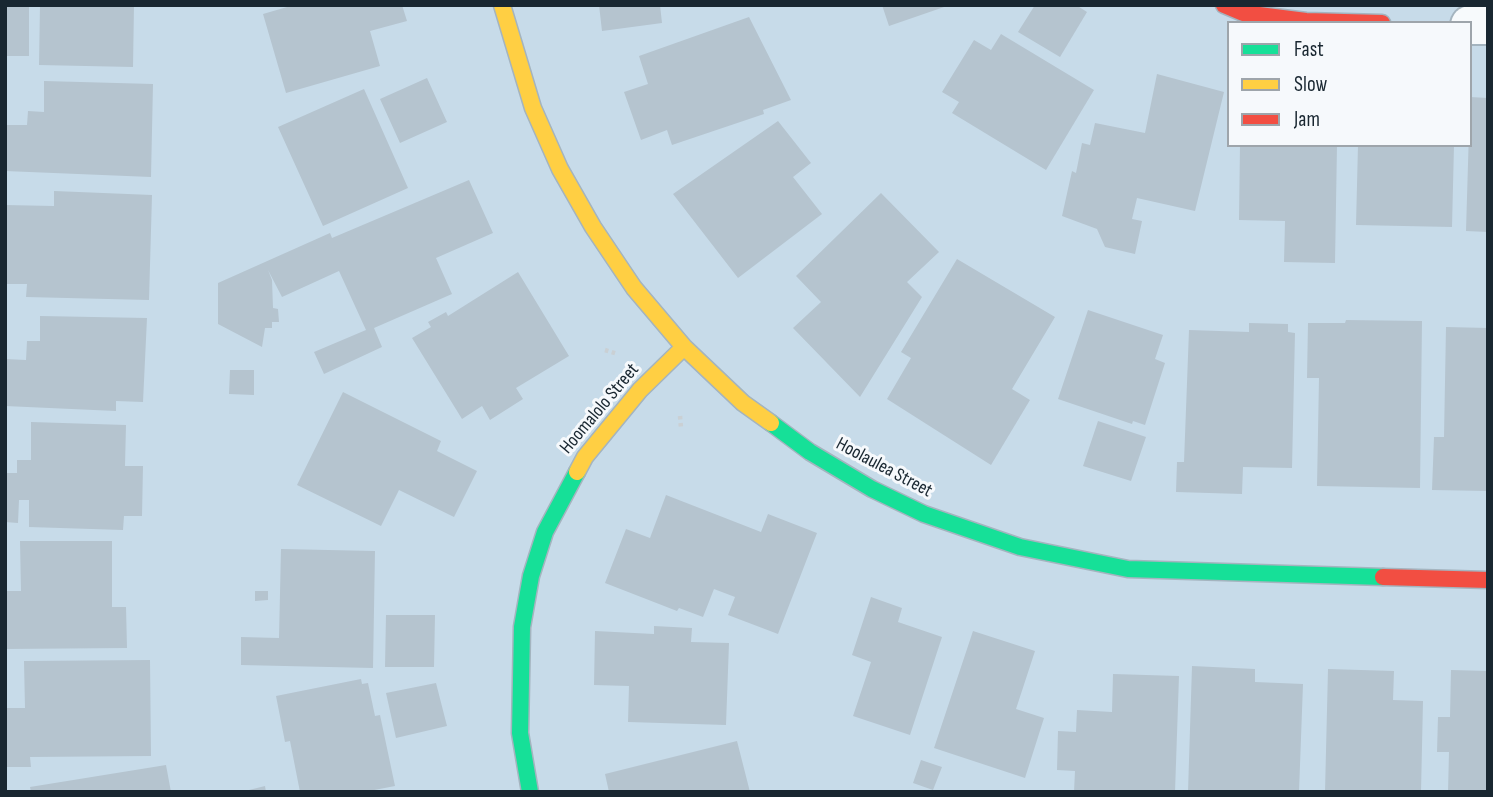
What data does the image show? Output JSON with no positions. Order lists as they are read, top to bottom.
{
  "streets": {
    "street": ["Hoomalolo Street", "Hoolaulea Street"]
  },
  "crossings": [
    ["Hoomalolo Street", "Hoolaulea Street"]
  ],
  "legend": ["Fast", "Slow", "Jam"]
}
